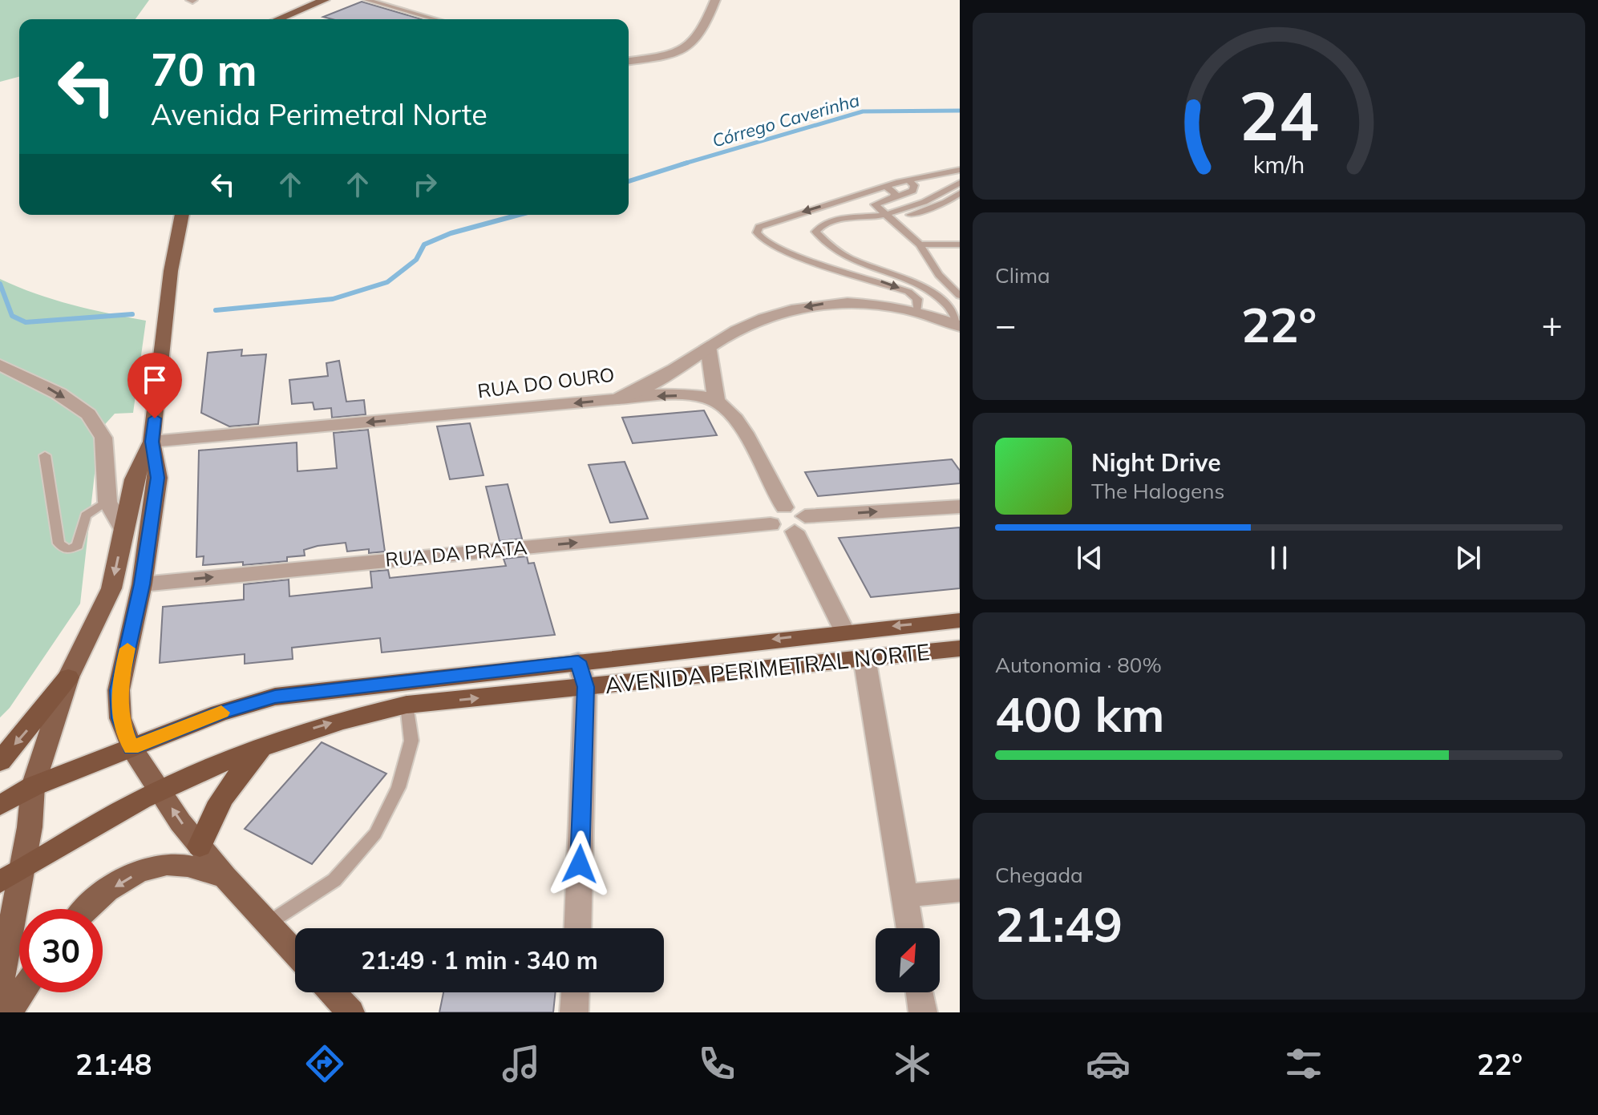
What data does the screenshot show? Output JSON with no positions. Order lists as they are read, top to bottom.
{
  "streets": {
    "highway": ["AVENIDA PERIMETRAL NORTE"],
    "street": ["RUA DO OURO", "RUA DA PRATA"]
  },
  "one_way": ["RUA DO OURO", "RUA DA PRATA"],
  "water": ["Córrego Caverinha"],
  "north": "top right",
  "page": {
    "turn": ["70 m", "Avenida Perimetral Norte"],
    "tile": [
      "Clima",
      ["Autonomia · 80%", "400 km"],
      ["Chegada", "21:49"]
    ],
    "heat": ["−", "22°", "+"],
    "song": ["Night Drive", "The Halogens"],
    "limit": "30",
    "trip": "21:49 · 1 min · 340 m",
    "tabs": ["21:48", "22°"],
    "gauge": ["24", "km/h"]
  }
}
